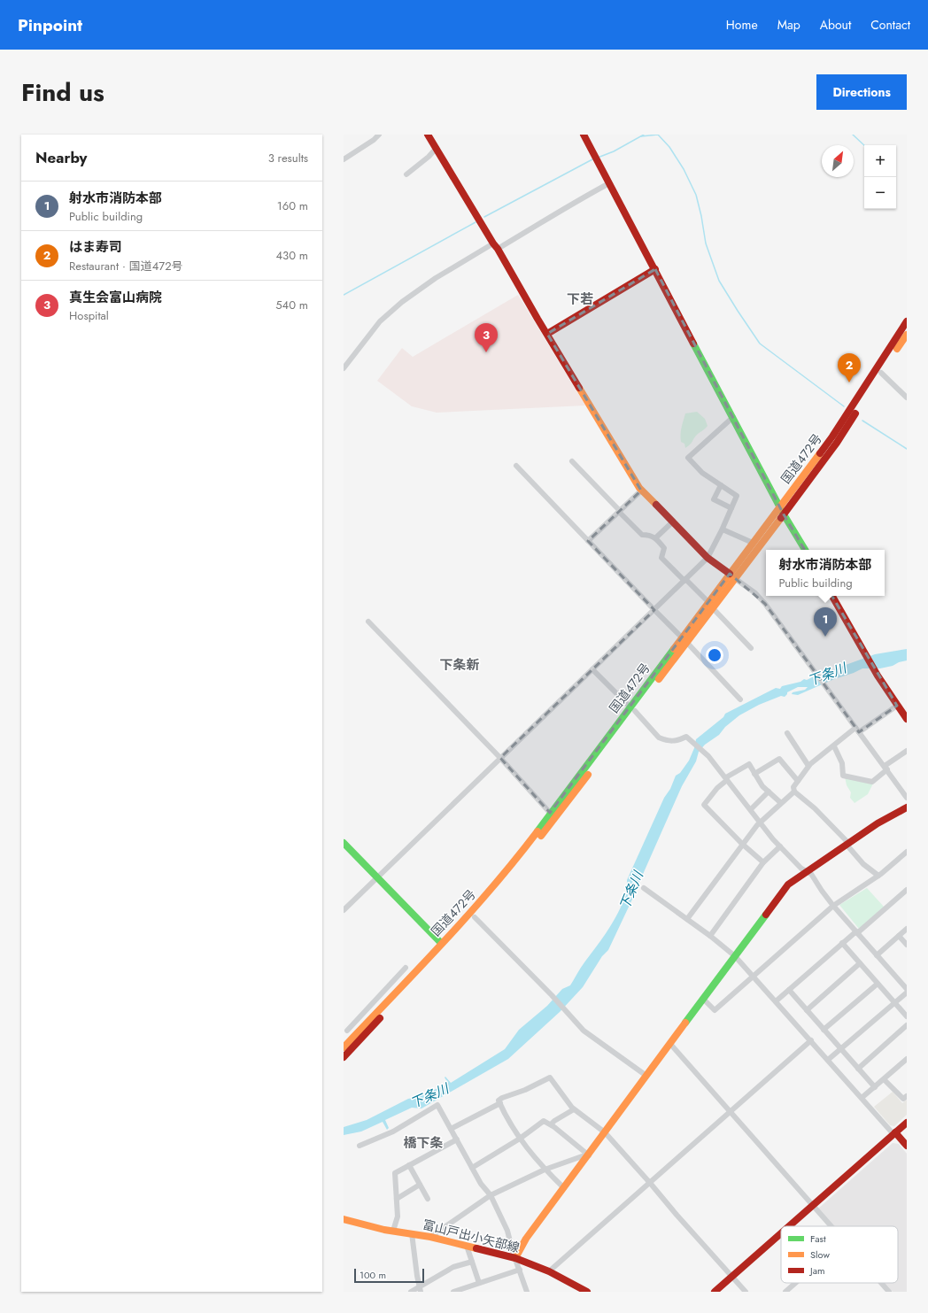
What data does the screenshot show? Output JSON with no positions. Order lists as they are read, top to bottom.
{
  "streets": {
    "main road": ["国道472号", "富山戸出小矢部線"]
  },
  "districts": ["下若", "下条新", "橋下条"],
  "water": ["下条川"],
  "legend": ["Fast", "Slow", "Jam"],
  "scale_bar": "100 m",
  "north": "top right",
  "page": {
    "header": "Pinpoint",
    "nav": [
      "Home",
      "Map",
      "About",
      "Contact"
    ],
    "title": "Find us",
    "buttons": "Directions",
    "heading": ["Nearby", "3 results"],
    "map_buttons": ["+", "−"],
    "list": [
      {
        "mark": "1",
        "name": "射水市消防本部",
        "note": "Public building",
        "value": "160 m"
      },
      {
        "mark": "2",
        "name": "はま寿司",
        "note": "Restaurant · 国道472号",
        "value": "430 m"
      },
      {
        "mark": "3",
        "name": "真生会富山病院",
        "note": "Hospital",
        "value": "540 m"
      }
    ],
    "pins": ["3", "2", "1"],
    "popup": ["射水市消防本部", "Public building"],
    "scale": "100 m"
  }
}
